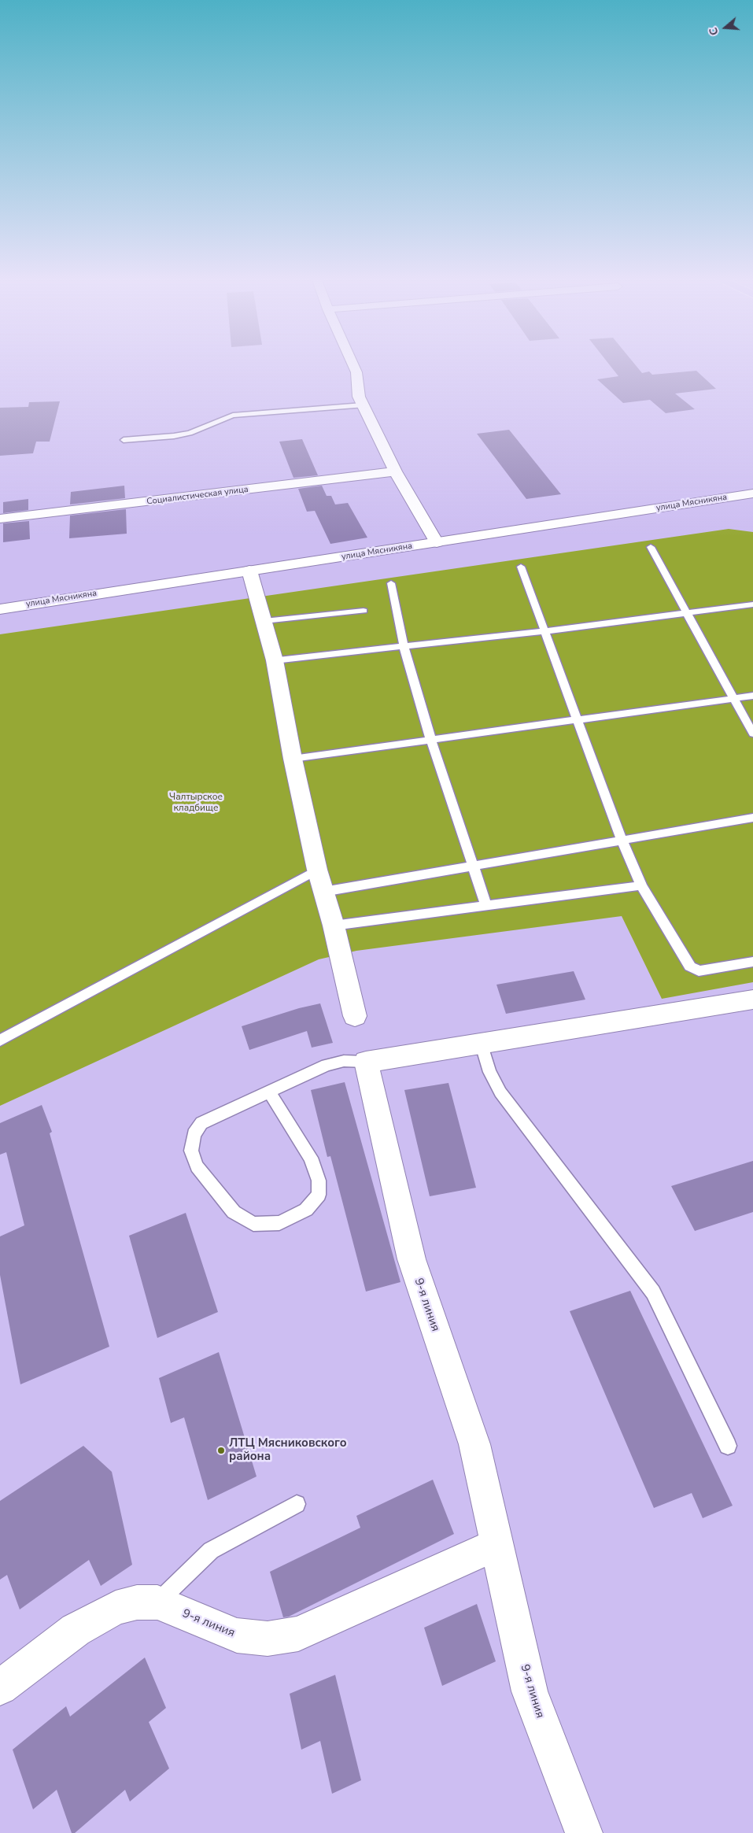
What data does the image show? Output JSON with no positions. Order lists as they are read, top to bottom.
{
  "streets": {
    "street": ["Социалистическая улица", "улица Мясникяна", "9-я линия"]
  },
  "parks": ["Чалтырское кладбище"],
  "places": ["ЛТЦ Мясниковского района"],
  "north": "left"
}
